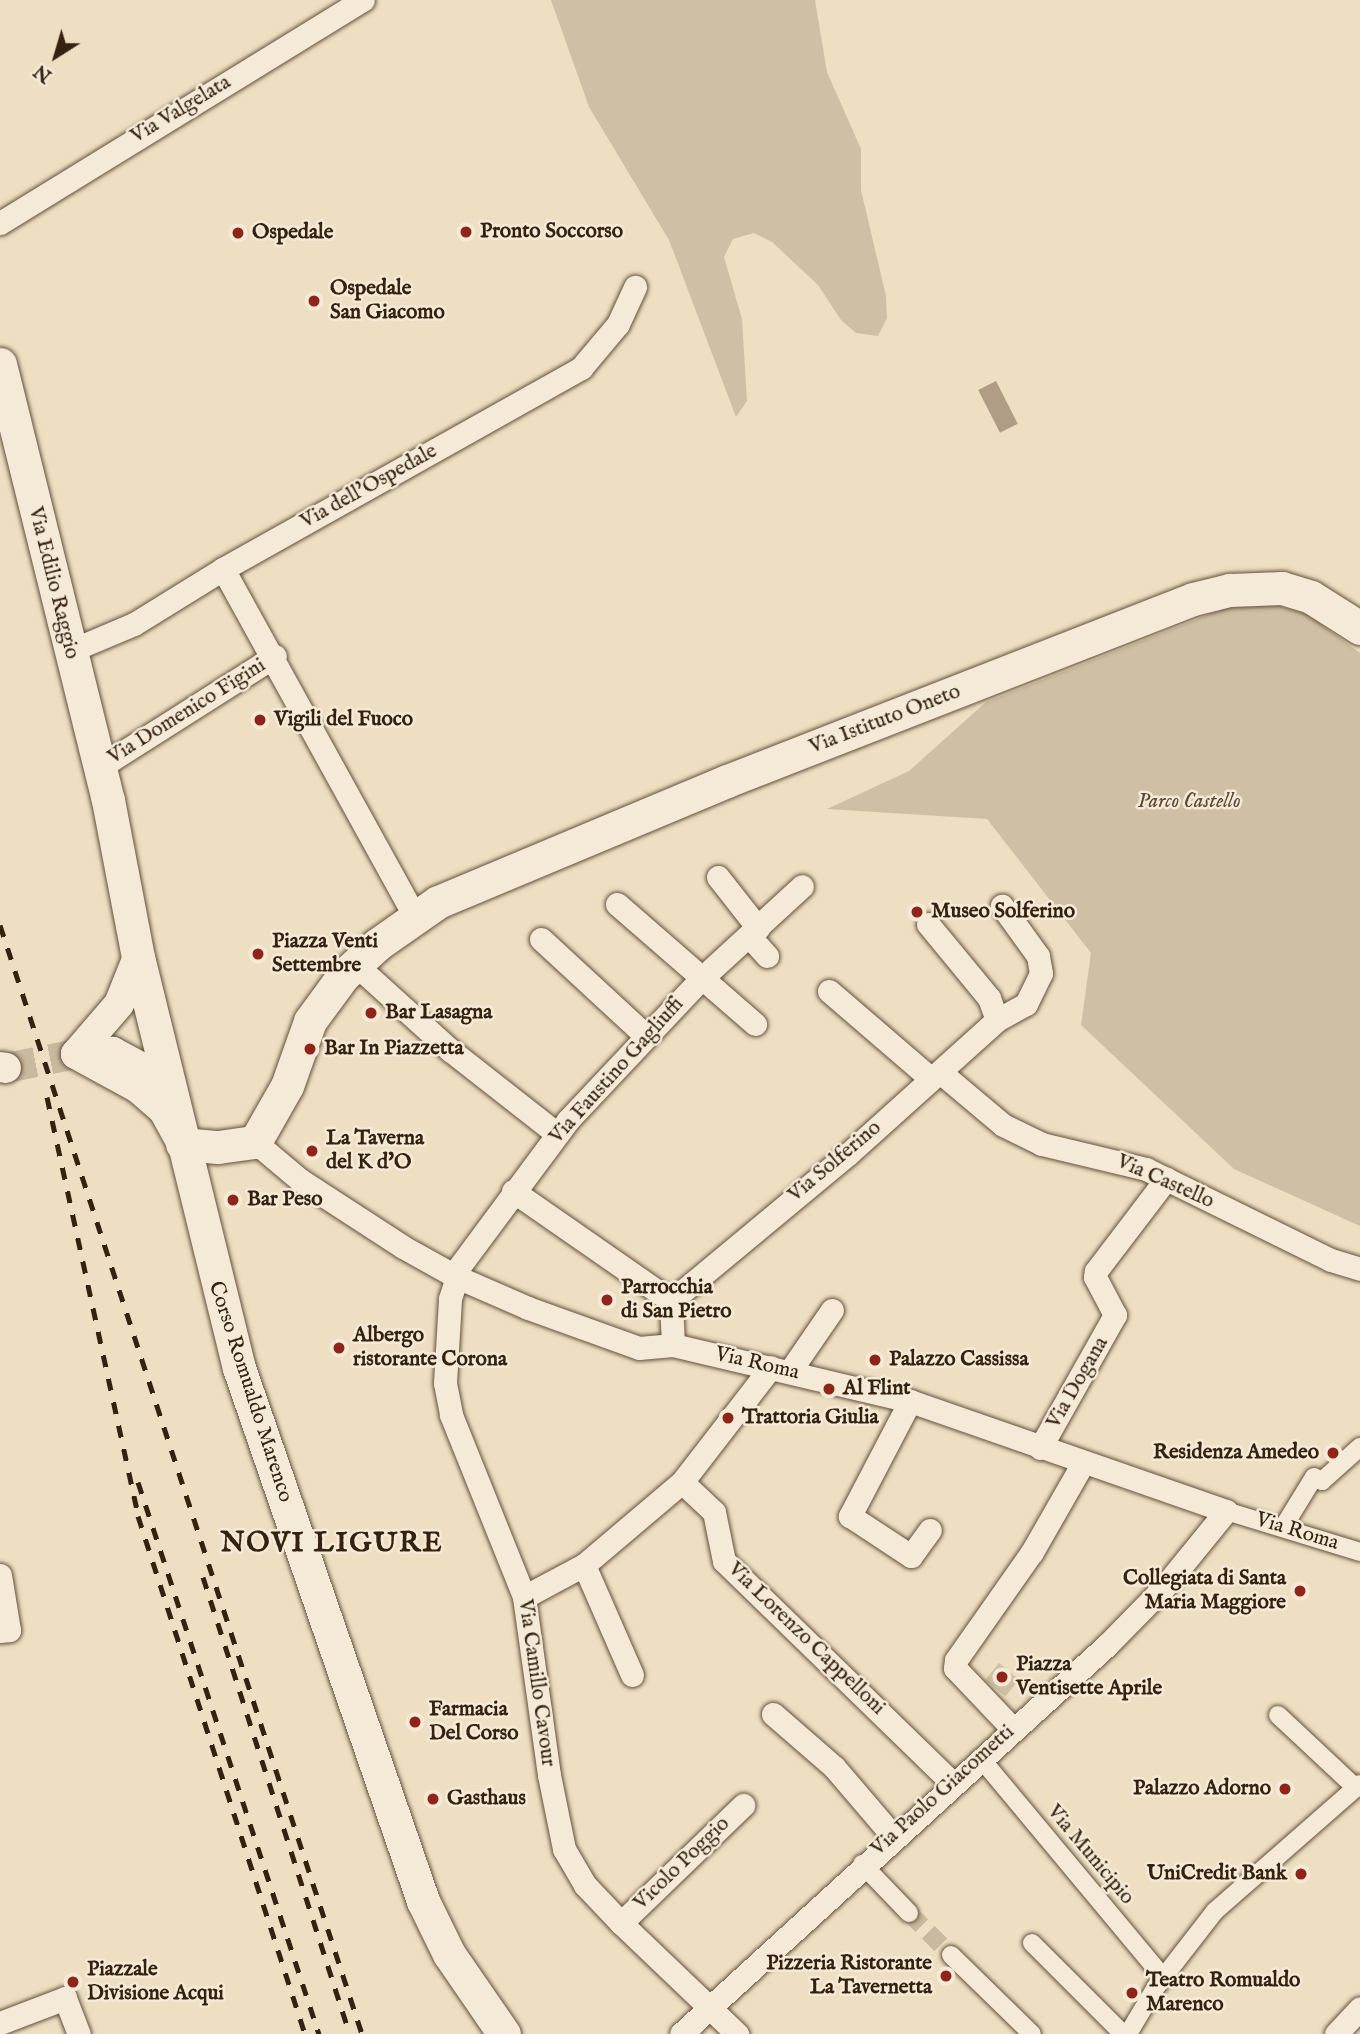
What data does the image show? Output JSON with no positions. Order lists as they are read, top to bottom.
{
  "streets": {
    "main road": ["Via Edilio Raggio", "Via Istituto Oneto", "Corso Romualdo Marenco"],
    "street": [
      "Via Valgelata",
      "Via dell'Ospedale",
      "Via Domenico Figini",
      "Via Faustino Gagliuffi",
      "Via Solferino",
      "Via Castello",
      "Via Roma",
      "Via Dogana",
      "Via Lorenzo Cappelloni",
      "Via Camillo Cavour",
      "Via Paolo Giacometti",
      "Via Municipio",
      "Vicolo Poggio"
    ]
  },
  "crossings": [
    ["Via dell'Ospedale", "Via Edilio Raggio"],
    ["Via Edilio Raggio", "Via Domenico Figini"],
    ["Via Edilio Raggio", "Corso Romualdo Marenco"],
    ["Via Faustino Gagliuffi", "Via Roma"],
    ["Via Faustino Gagliuffi", "Via Camillo Cavour"],
    ["Via Solferino", "Via Castello"],
    ["Via Castello", "Via Dogana"],
    ["Via Roma", "Via Dogana"],
    ["Via Roma", "Via Camillo Cavour"],
    ["Via Roma", "Via Paolo Giacometti"],
    ["Via Lorenzo Cappelloni", "Via Paolo Giacometti"],
    ["Via Camillo Cavour", "Via Paolo Giacometti"],
    ["Via Camillo Cavour", "Vicolo Poggio"]
  ],
  "districts": ["NOVI LIGURE"],
  "parks": ["Parco Castello"],
  "places": [
    "Pronto Soccorso",
    "Ospedale",
    "Ospedale San Giacomo",
    "Vigili del Fuoco",
    "Museo Solferino",
    "Piazza Venti Settembre",
    "Bar Lasagna",
    "Bar In Piazzetta",
    "La Taverna del K d'O",
    "Bar Peso",
    "Parrocchia di San Pietro",
    "Albergo ristorante Corona",
    "Palazzo Cassissa",
    "Al Flint",
    "Trattoria Giulia",
    "Residenza Amedeo",
    "Collegiata di Santa Maria Maggiore",
    "Piazza Ventisette Aprile",
    "Farmacia Del Corso",
    "Palazzo Adorno",
    "Gasthaus",
    "UniCredit Bank",
    "Pizzeria Ristorante La Tavernetta",
    "Piazzale Divisione Acqui",
    "Teatro Romualdo Marenco"
  ],
  "north": "bottom left"
}
